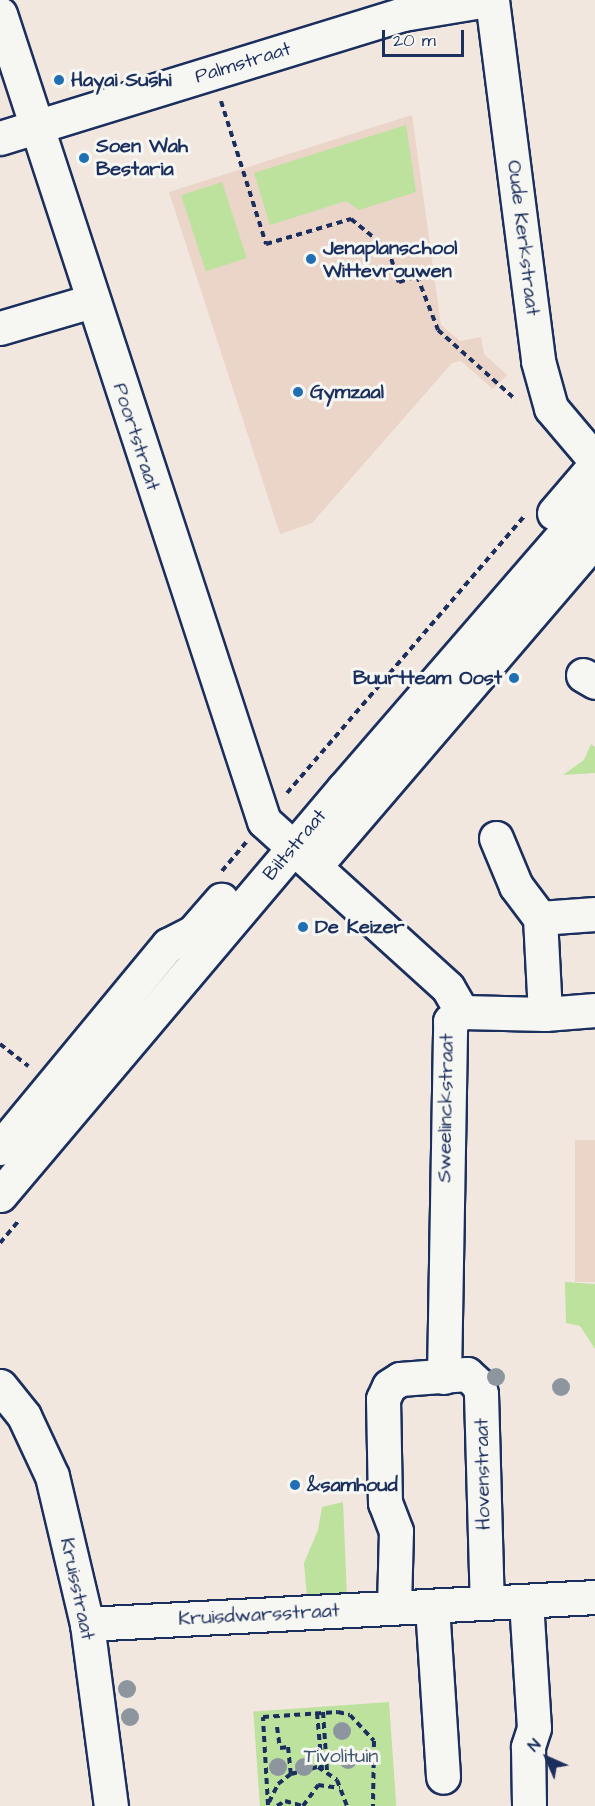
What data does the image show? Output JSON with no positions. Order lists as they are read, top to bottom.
{
  "streets": {
    "street": [
      "Palmstraat",
      "Oude Kerkstraat",
      "Poortstraat",
      "Biltstraat",
      "Sweelinckstraat",
      "Hovenstraat",
      "Kruisstraat",
      "Kruisdwarsstraat"
    ]
  },
  "crossings": [
    ["Palmstraat", "Oude Kerkstraat"],
    ["Palmstraat", "Poortstraat"],
    ["Poortstraat", "Biltstraat"],
    ["Poortstraat", "Sweelinckstraat"],
    ["Biltstraat", "Sweelinckstraat"],
    ["Sweelinckstraat", "Hovenstraat"],
    ["Hovenstraat", "Kruisdwarsstraat"],
    ["Kruisstraat", "Kruisdwarsstraat"]
  ],
  "parks": ["Tivolituin"],
  "places": [
    "Hayai Sushi",
    "Soen Wah Bestaria",
    "Jenaplanschool Wittevrouwen",
    "Gymzaal",
    "Buurtteam Oost",
    "De Keizer",
    "&samhoud"
  ],
  "scale_bar": "20 m",
  "north": "top left"
}
